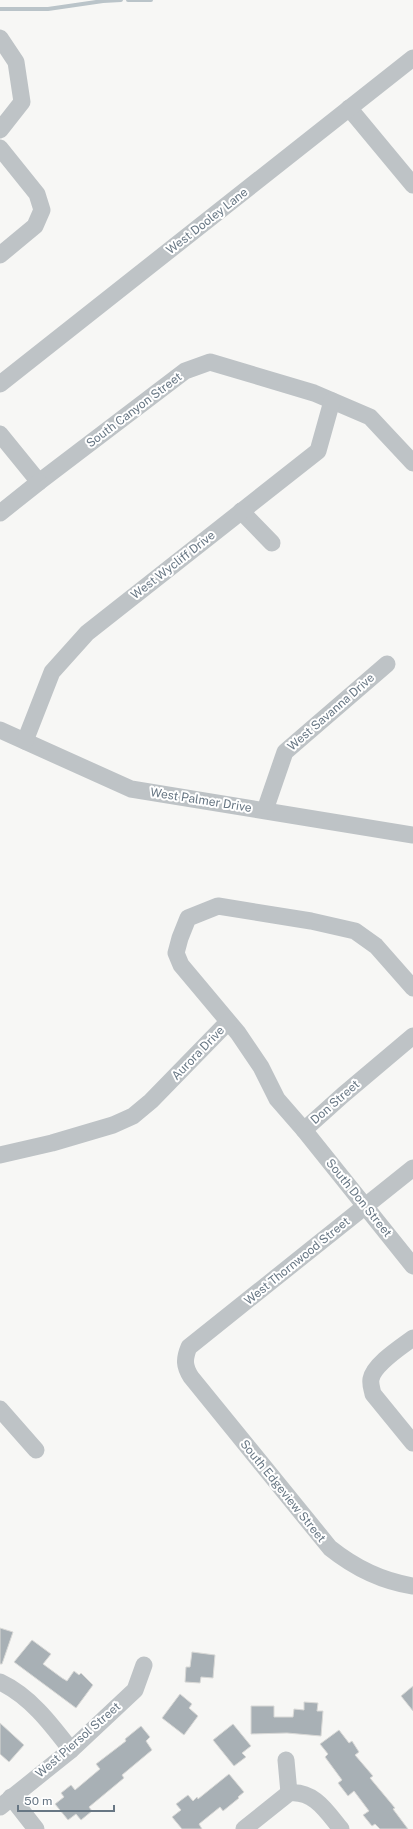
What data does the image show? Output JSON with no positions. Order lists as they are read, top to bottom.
{
  "streets": {
    "street": [
      "West Dooley Lane",
      "South Canyon Street",
      "West Wycliff Drive",
      "West Savanna Drive",
      "West Palmer Drive",
      "Aurora Drive",
      "Don Street",
      "South Don Street",
      "West Thornwood Street",
      "South Edgeview Street",
      "West Piersol Street"
    ]
  },
  "crossings": [
    ["South Canyon Street", "West Wycliff Drive"],
    ["West Wycliff Drive", "West Palmer Drive"],
    ["West Savanna Drive", "West Palmer Drive"],
    ["Aurora Drive", "Don Street"],
    ["Don Street", "South Don Street"],
    ["South Don Street", "West Thornwood Street"],
    ["West Thornwood Street", "South Edgeview Street"]
  ],
  "scale_bar": "50 m"
}
